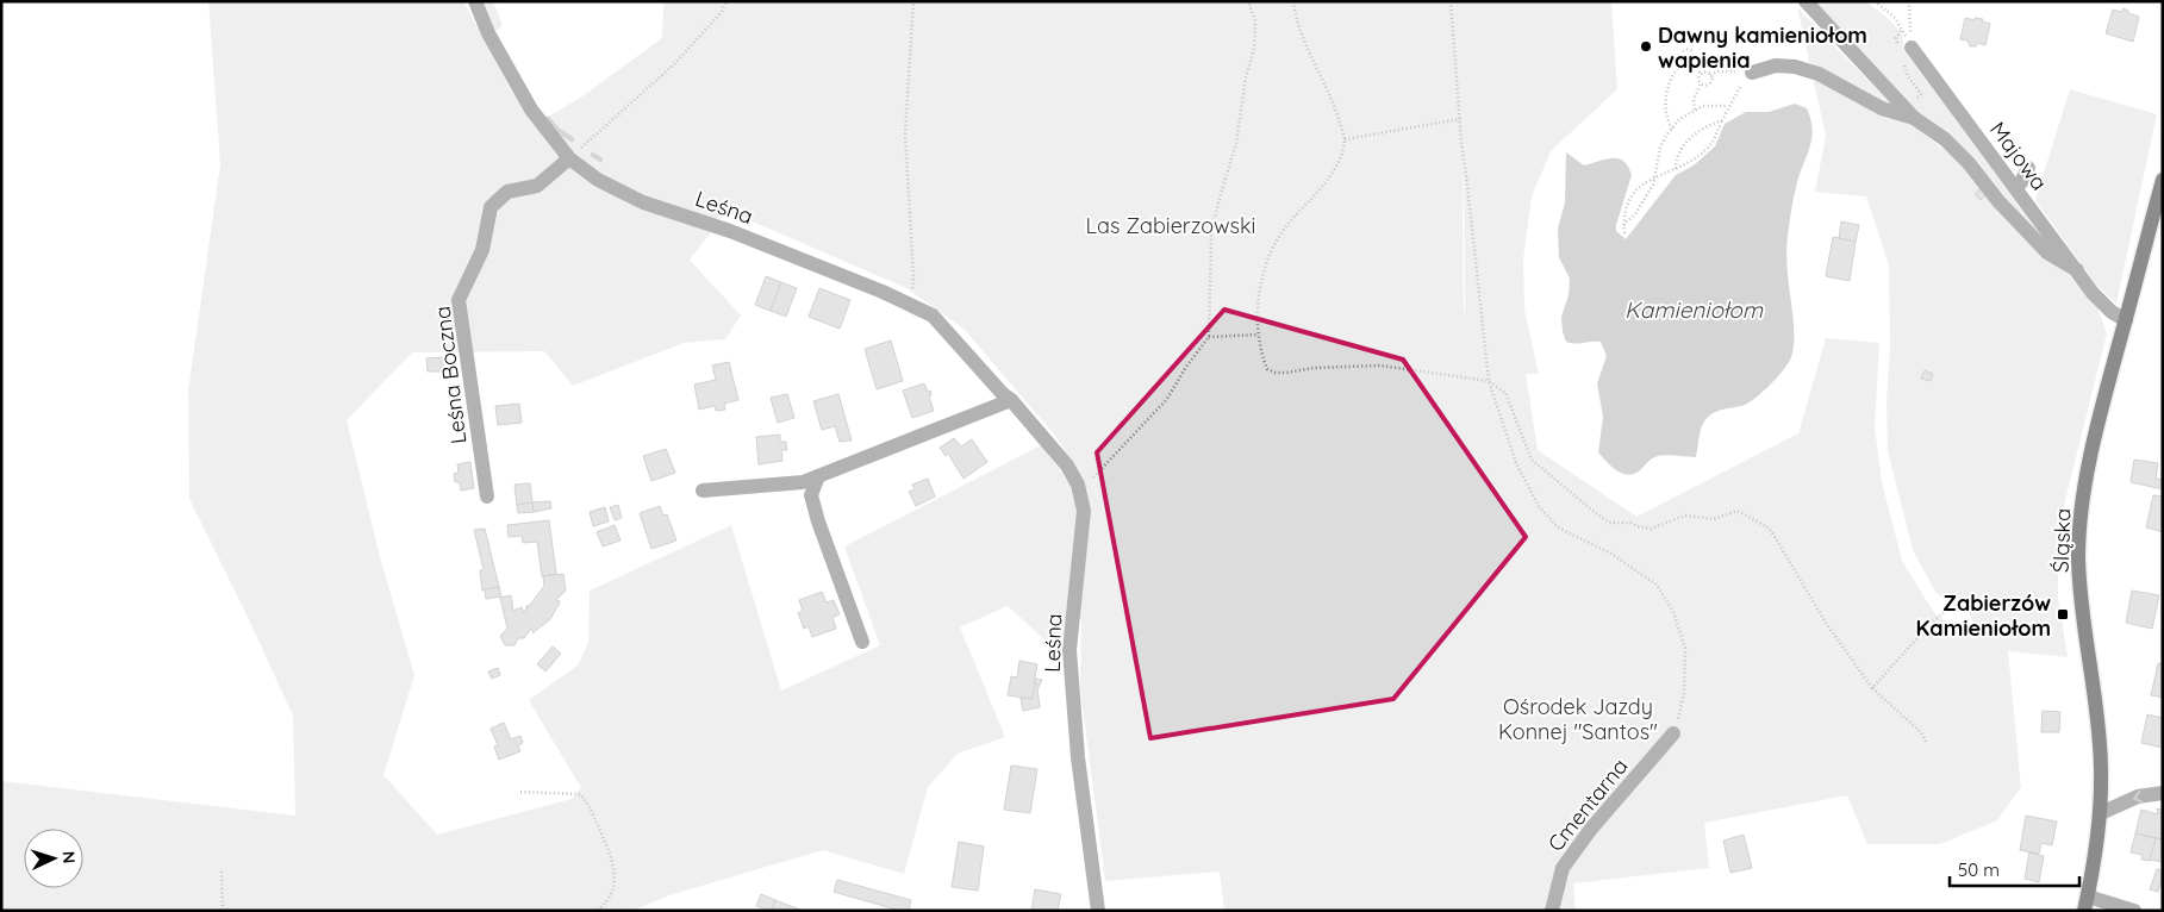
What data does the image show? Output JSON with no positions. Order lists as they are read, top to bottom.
{
  "streets": {
    "main road": ["Śląska"],
    "street": [
      "Majowa",
      "Leśna",
      "Leśna Boczna",
      "Cmentarna"
    ]
  },
  "crossings": [
    ["Majowa", "Śląska"],
    ["Leśna", "Leśna Boczna"]
  ],
  "water": ["Kamieniołom"],
  "parks": ["Las Zabierzowski", "Ośrodek Jazdy Konnej \"Santos\""],
  "places": {
    "other": ["Dawny kamieniołom wapienia"],
    "transit": ["Zabierzów Kamieniołom"]
  },
  "scale_bar": "50 m",
  "north": "right"
}
